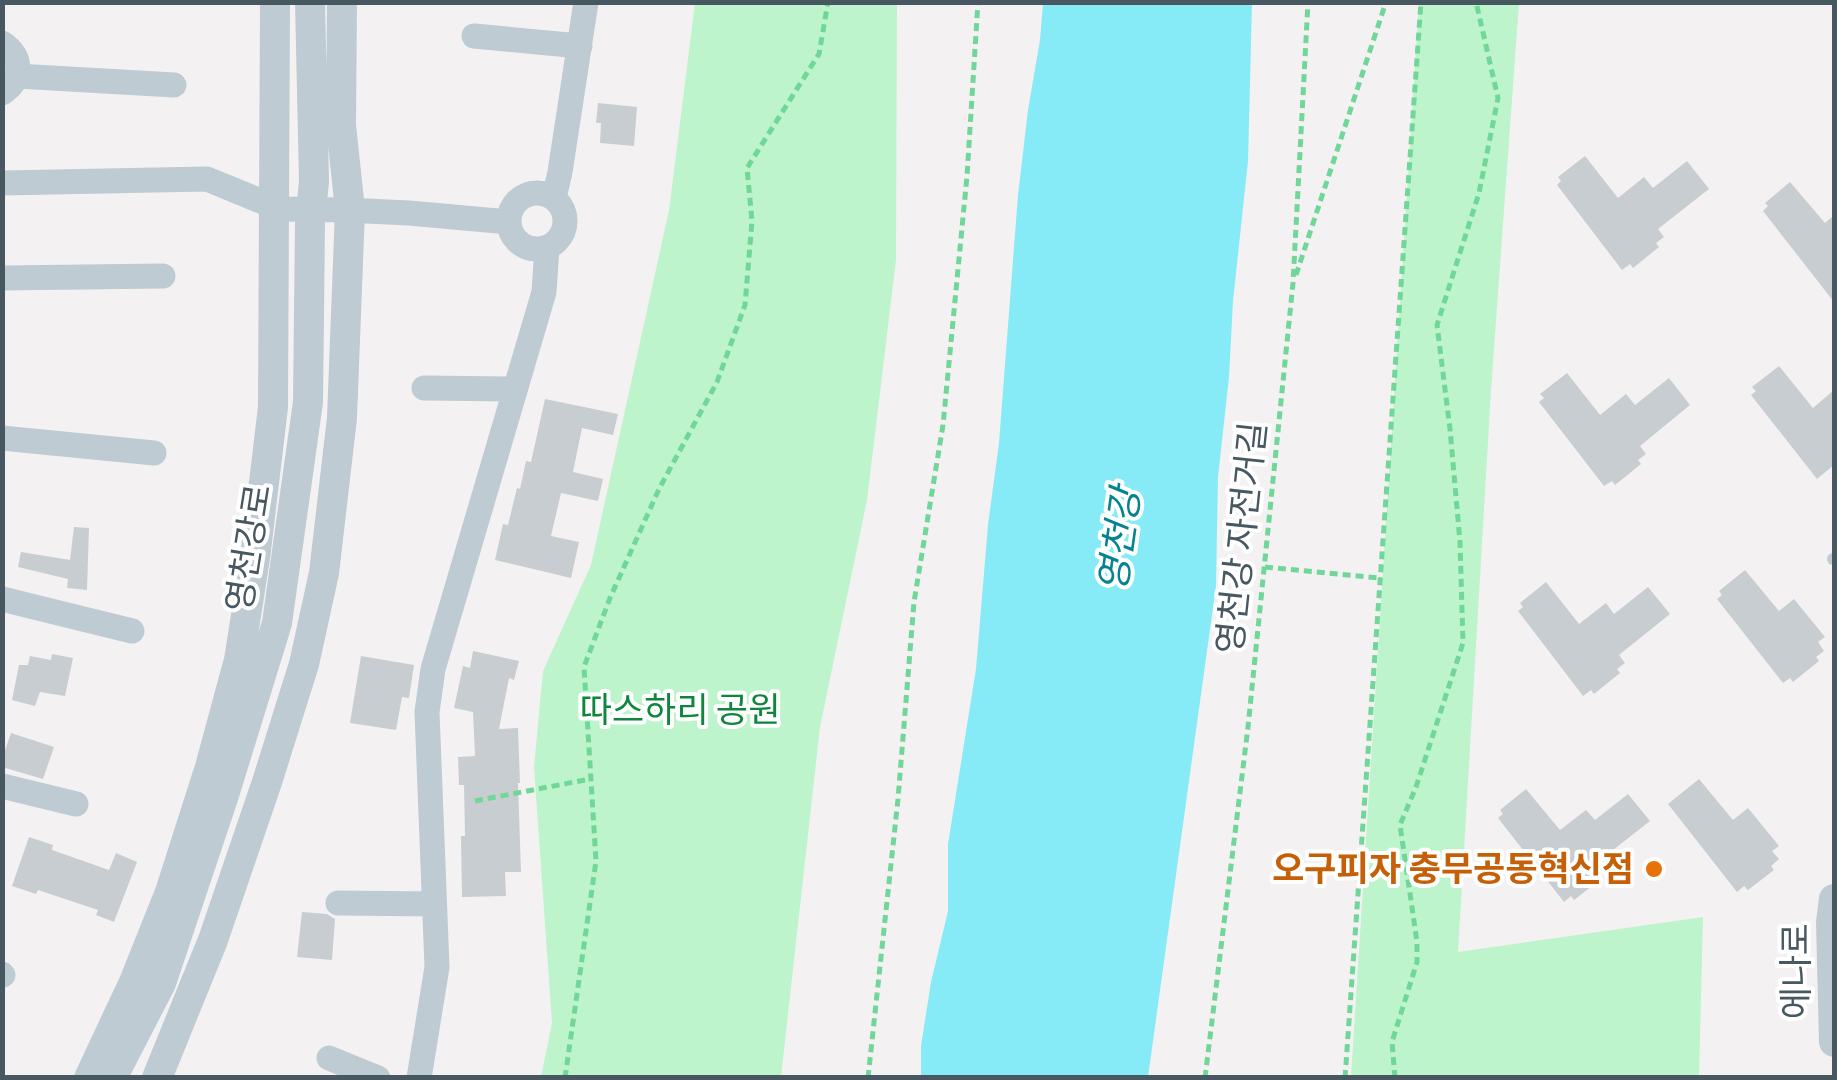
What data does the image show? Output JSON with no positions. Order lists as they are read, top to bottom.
{
  "streets": {
    "street": ["영천강로", "에나로"],
    "path": ["영천강 자전거길"]
  },
  "water": ["영천강"],
  "parks": ["따스하리 공원"],
  "places": ["오구피자 충무공동혁신점"]
}
